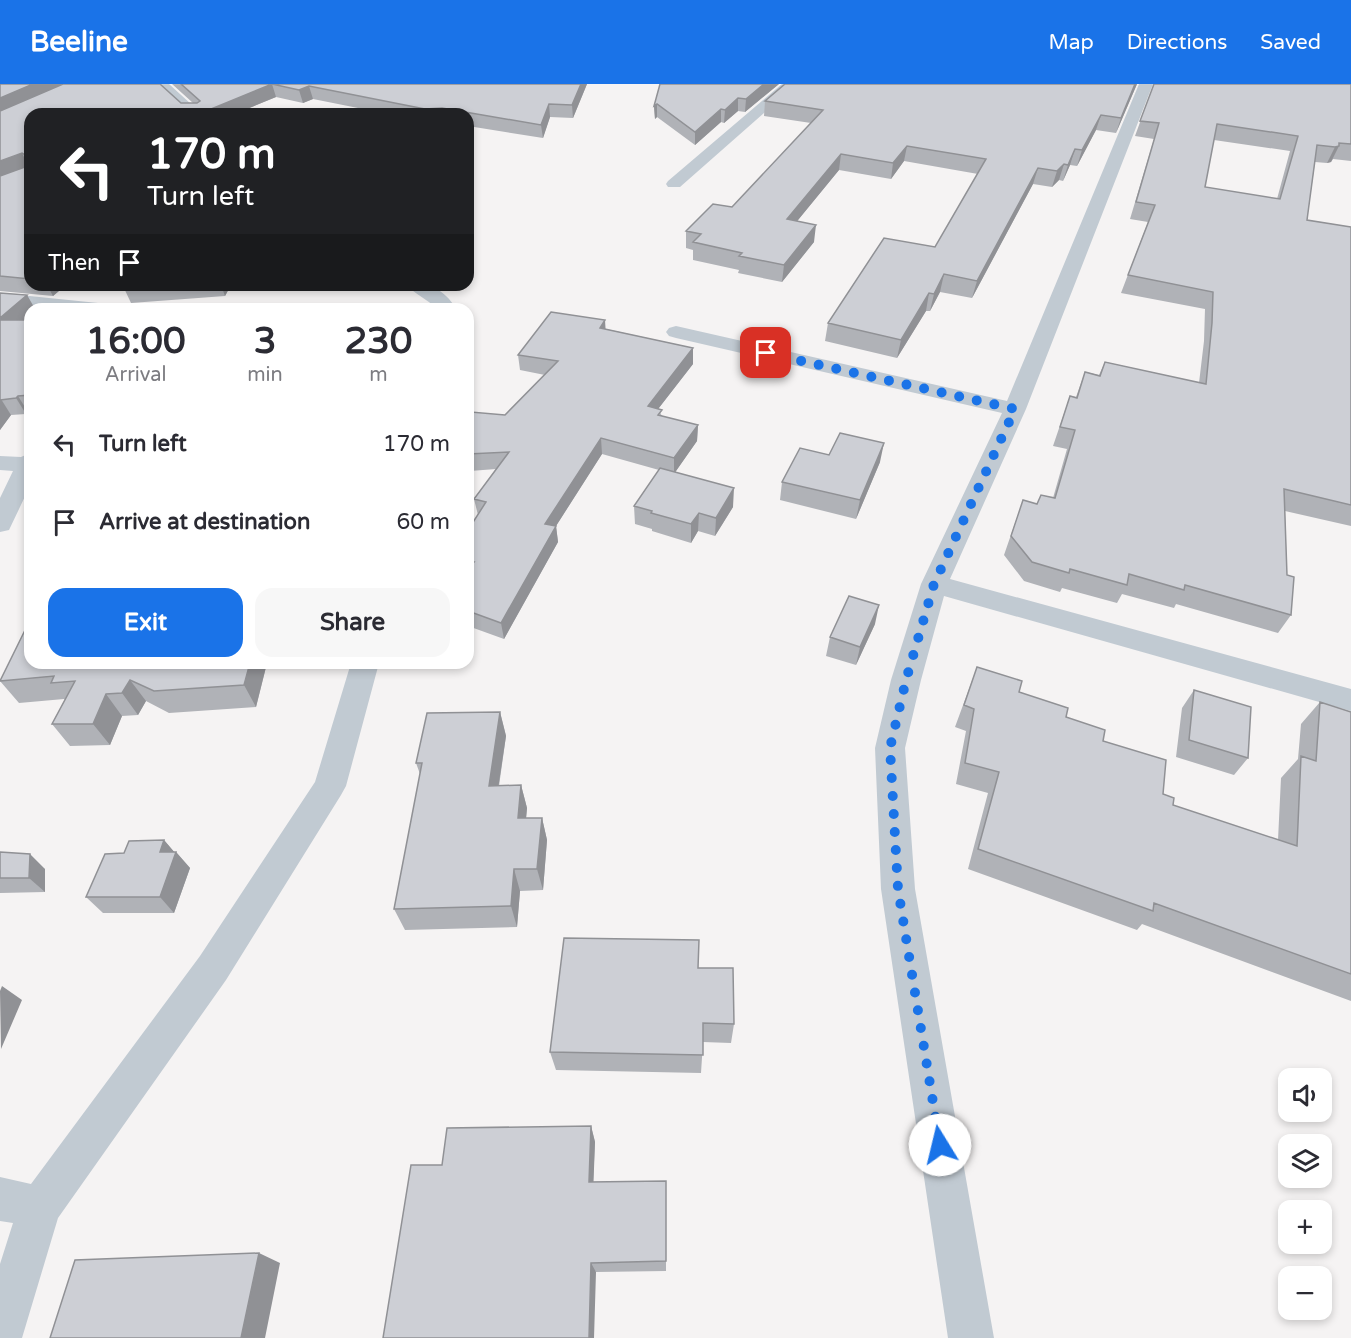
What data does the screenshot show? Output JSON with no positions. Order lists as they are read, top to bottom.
{
  "page": {
    "header": "Beeline",
    "nav": ["Map", "Directions", "Saved"],
    "turn": ["170 m", "Turn left"],
    "then": "Then",
    "eta": [
      "16:00",
      "Arrival",
      "3",
      "min",
      "230",
      "m"
    ],
    "list": [
      {
        "name": "Turn left",
        "value": "170 m"
      },
      {
        "name": "Arrive at destination",
        "value": "60 m"
      }
    ],
    "buttons": ["Exit", "Share"],
    "map_buttons": ["+", "−"]
  }
}
